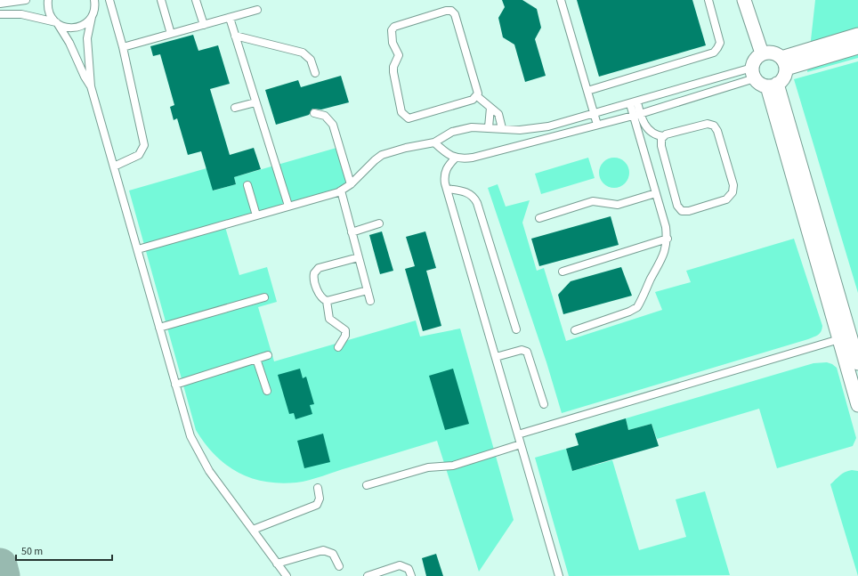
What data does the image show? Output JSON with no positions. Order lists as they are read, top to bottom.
{
  "scale_bar": "50 m"
}
